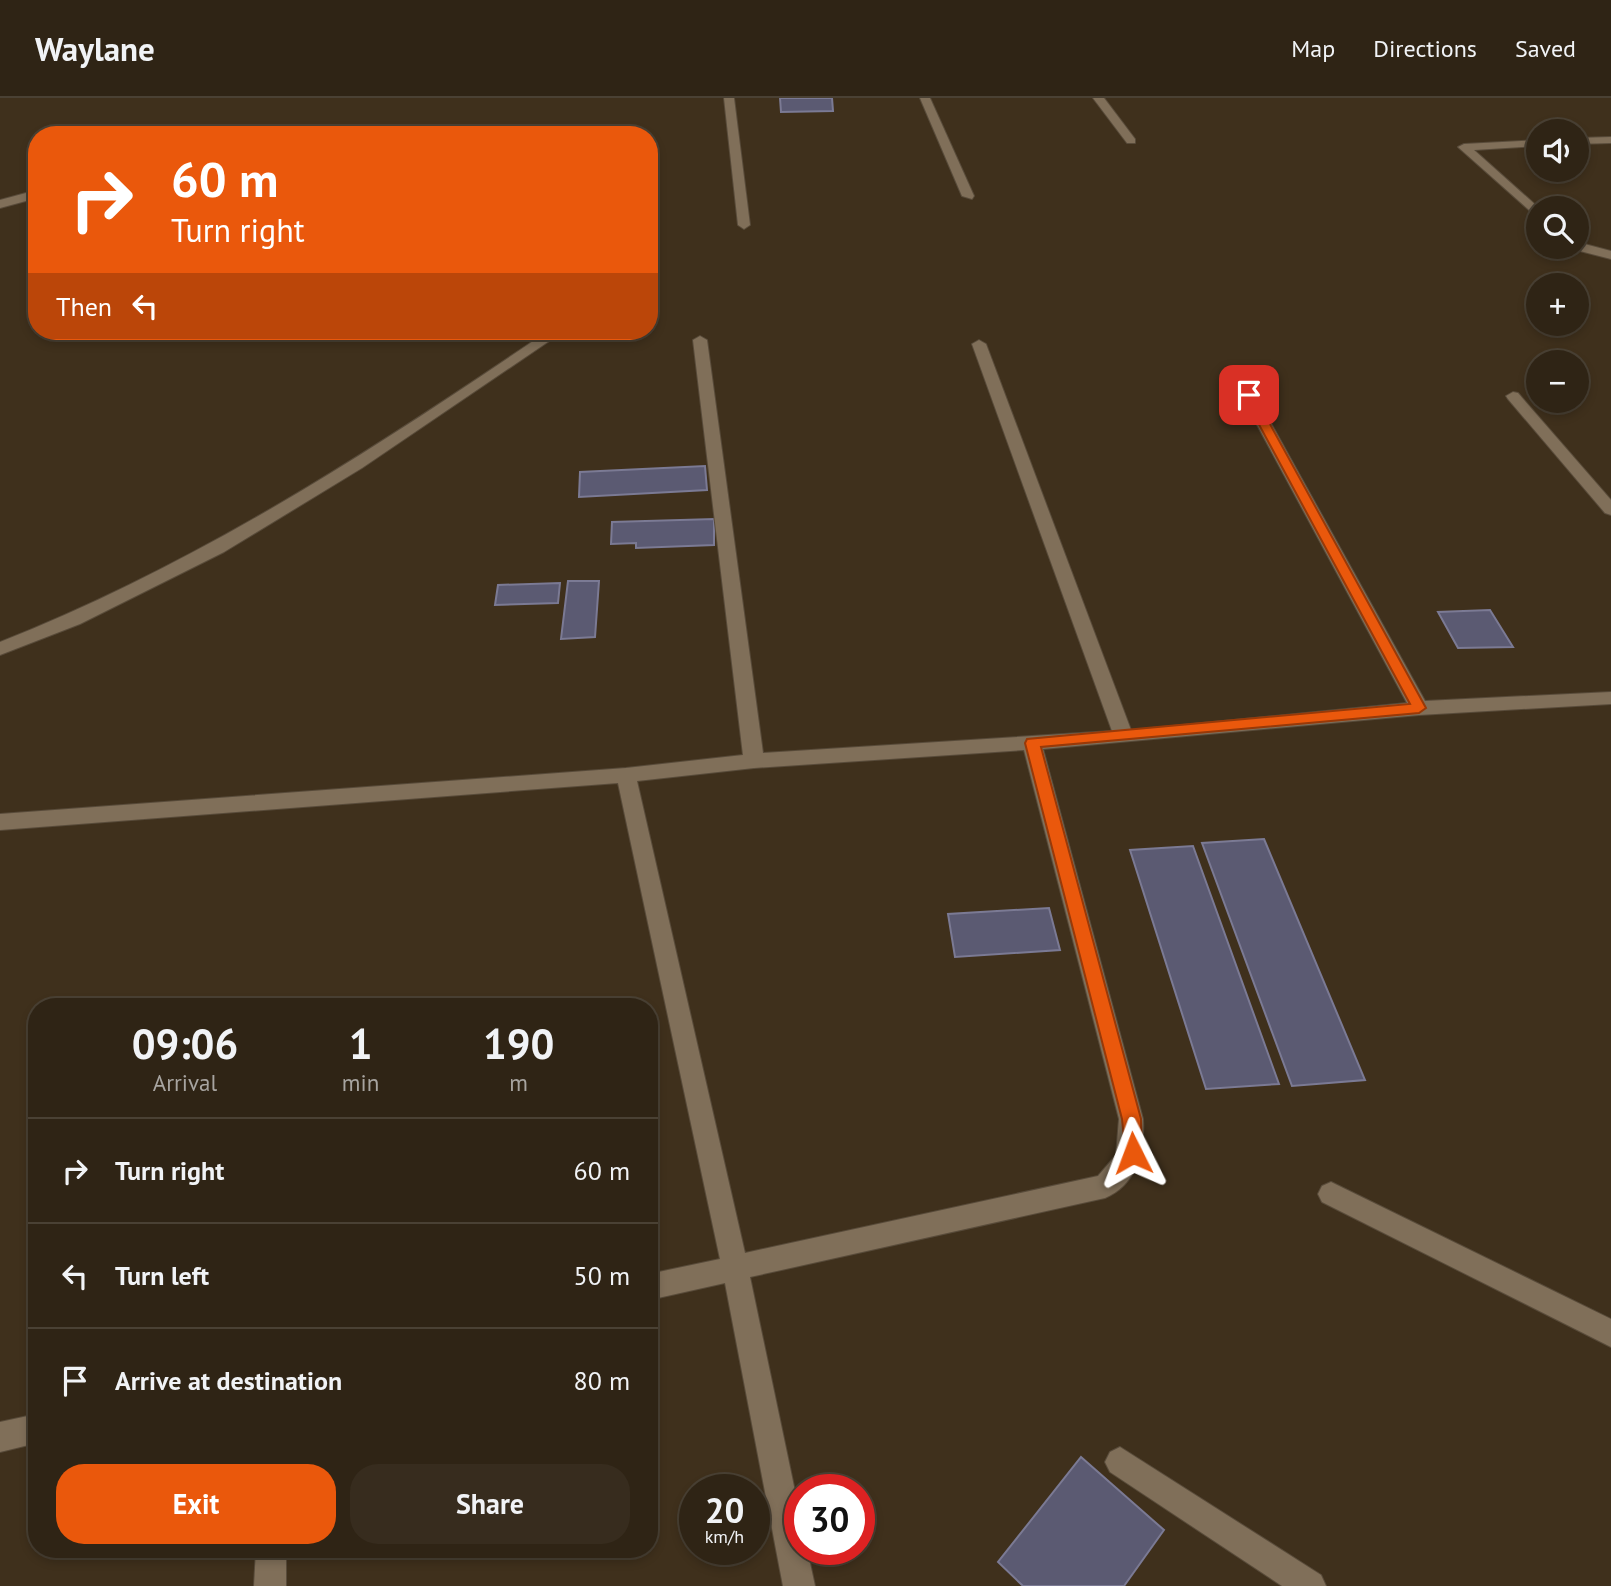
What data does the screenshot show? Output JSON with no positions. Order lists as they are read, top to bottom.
{
  "page": {
    "header": "Waylane",
    "nav": ["Map", "Directions", "Saved"],
    "map_buttons": ["+", "−"],
    "turn": ["60 m", "Turn right"],
    "then": "Then",
    "eta": [
      "09:06",
      "Arrival",
      "1",
      "min",
      "190",
      "m"
    ],
    "list": [
      {
        "name": "Turn right",
        "value": "60 m"
      },
      {
        "name": "Turn left",
        "value": "50 m"
      },
      {
        "name": "Arrive at destination",
        "value": "80 m"
      }
    ],
    "buttons": ["Exit", "Share"],
    "speed": "20 km/h",
    "limit": "30"
  }
}
